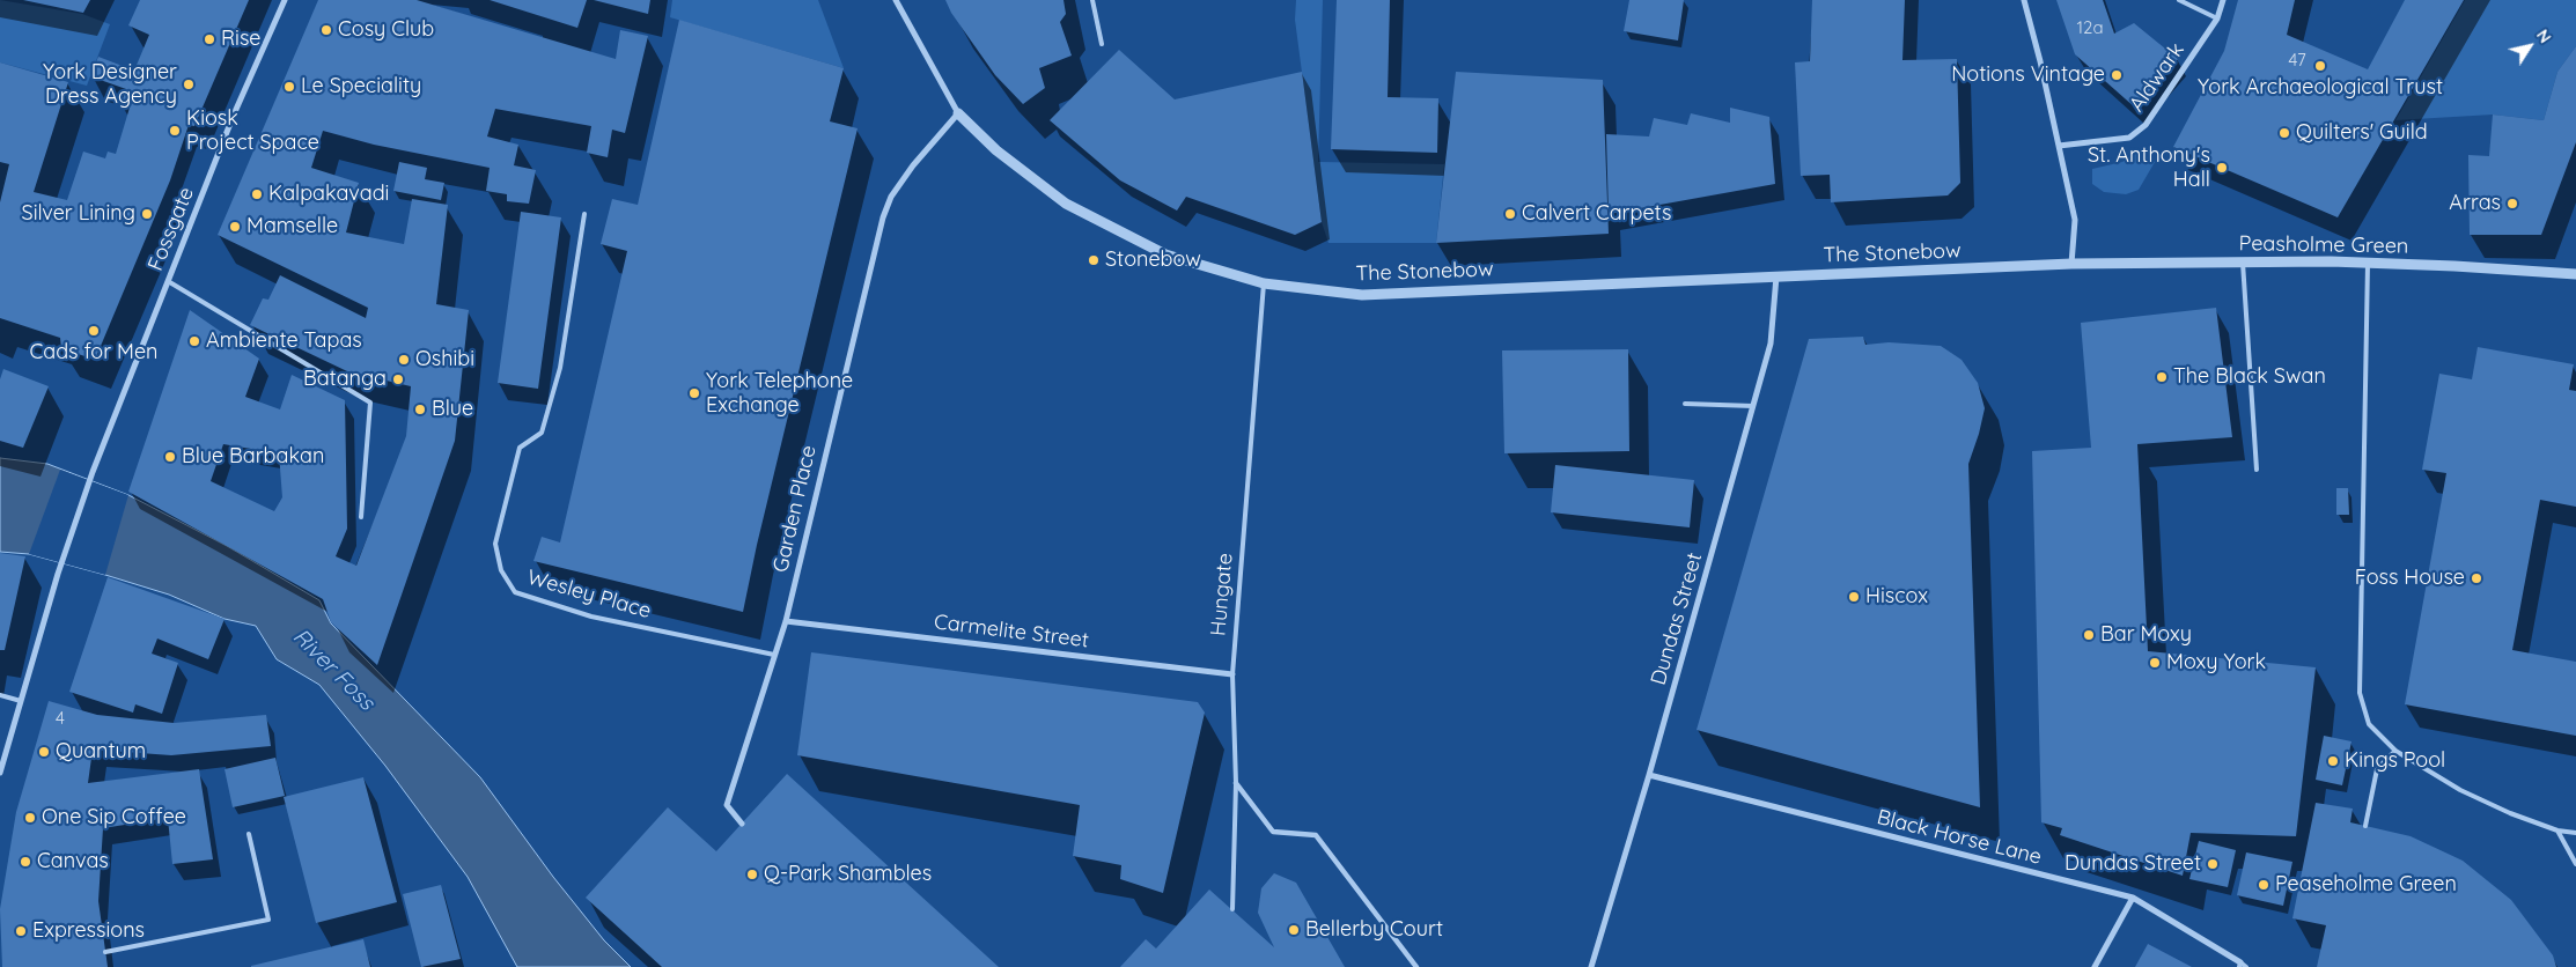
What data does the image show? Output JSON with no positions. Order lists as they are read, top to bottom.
{
  "streets": {
    "street": [
      "Aldwark",
      "Fossgate",
      "Peasholme Green",
      "The Stonebow",
      "Garden Place",
      "Dundas Street",
      "Carmelite Street",
      "Black Horse Lane"
    ],
    "lane": ["Wesley Place", "Hungate"]
  },
  "crossings": [
    ["Peasholme Green", "The Stonebow"],
    ["The Stonebow", "Garden Place"],
    ["The Stonebow", "Hungate"],
    ["The Stonebow", "Dundas Street"],
    ["Garden Place", "Wesley Place"],
    ["Garden Place", "Carmelite Street"],
    ["Hungate", "Carmelite Street"],
    ["Dundas Street", "Black Horse Lane"]
  ],
  "water": ["River Foss"],
  "places": [
    "Cosy Club",
    "Rise",
    "York Archaeological Trust",
    "Notions Vintage",
    "York Designer Dress Agency",
    "Le Speciality",
    "Kiosk Project Space",
    "Quilters' Guild",
    "St. Anthony's Hall",
    "Kalpakavadi",
    "Arras",
    "Silver Lining",
    "Calvert Carpets",
    "Mamselle",
    "Stonebow",
    "Cads for Men",
    "Ambiente Tapas",
    "Oshibi",
    "The Black Swan",
    "Batanga",
    "York Telephone Exchange",
    "Blue",
    "Blue Barbakan",
    "Foss House",
    "Hiscox",
    "Bar Moxy",
    "Moxy York",
    "Quantum",
    "Kings Pool",
    "One Sip Coffee",
    "Canvas",
    "Dundas Street",
    "Q-Park Shambles",
    "Peaseholme Green",
    "Bellerby Court",
    "Expressions"
  ],
  "house_numbers": ["12a", "47", "4"],
  "north": "top right"
}
